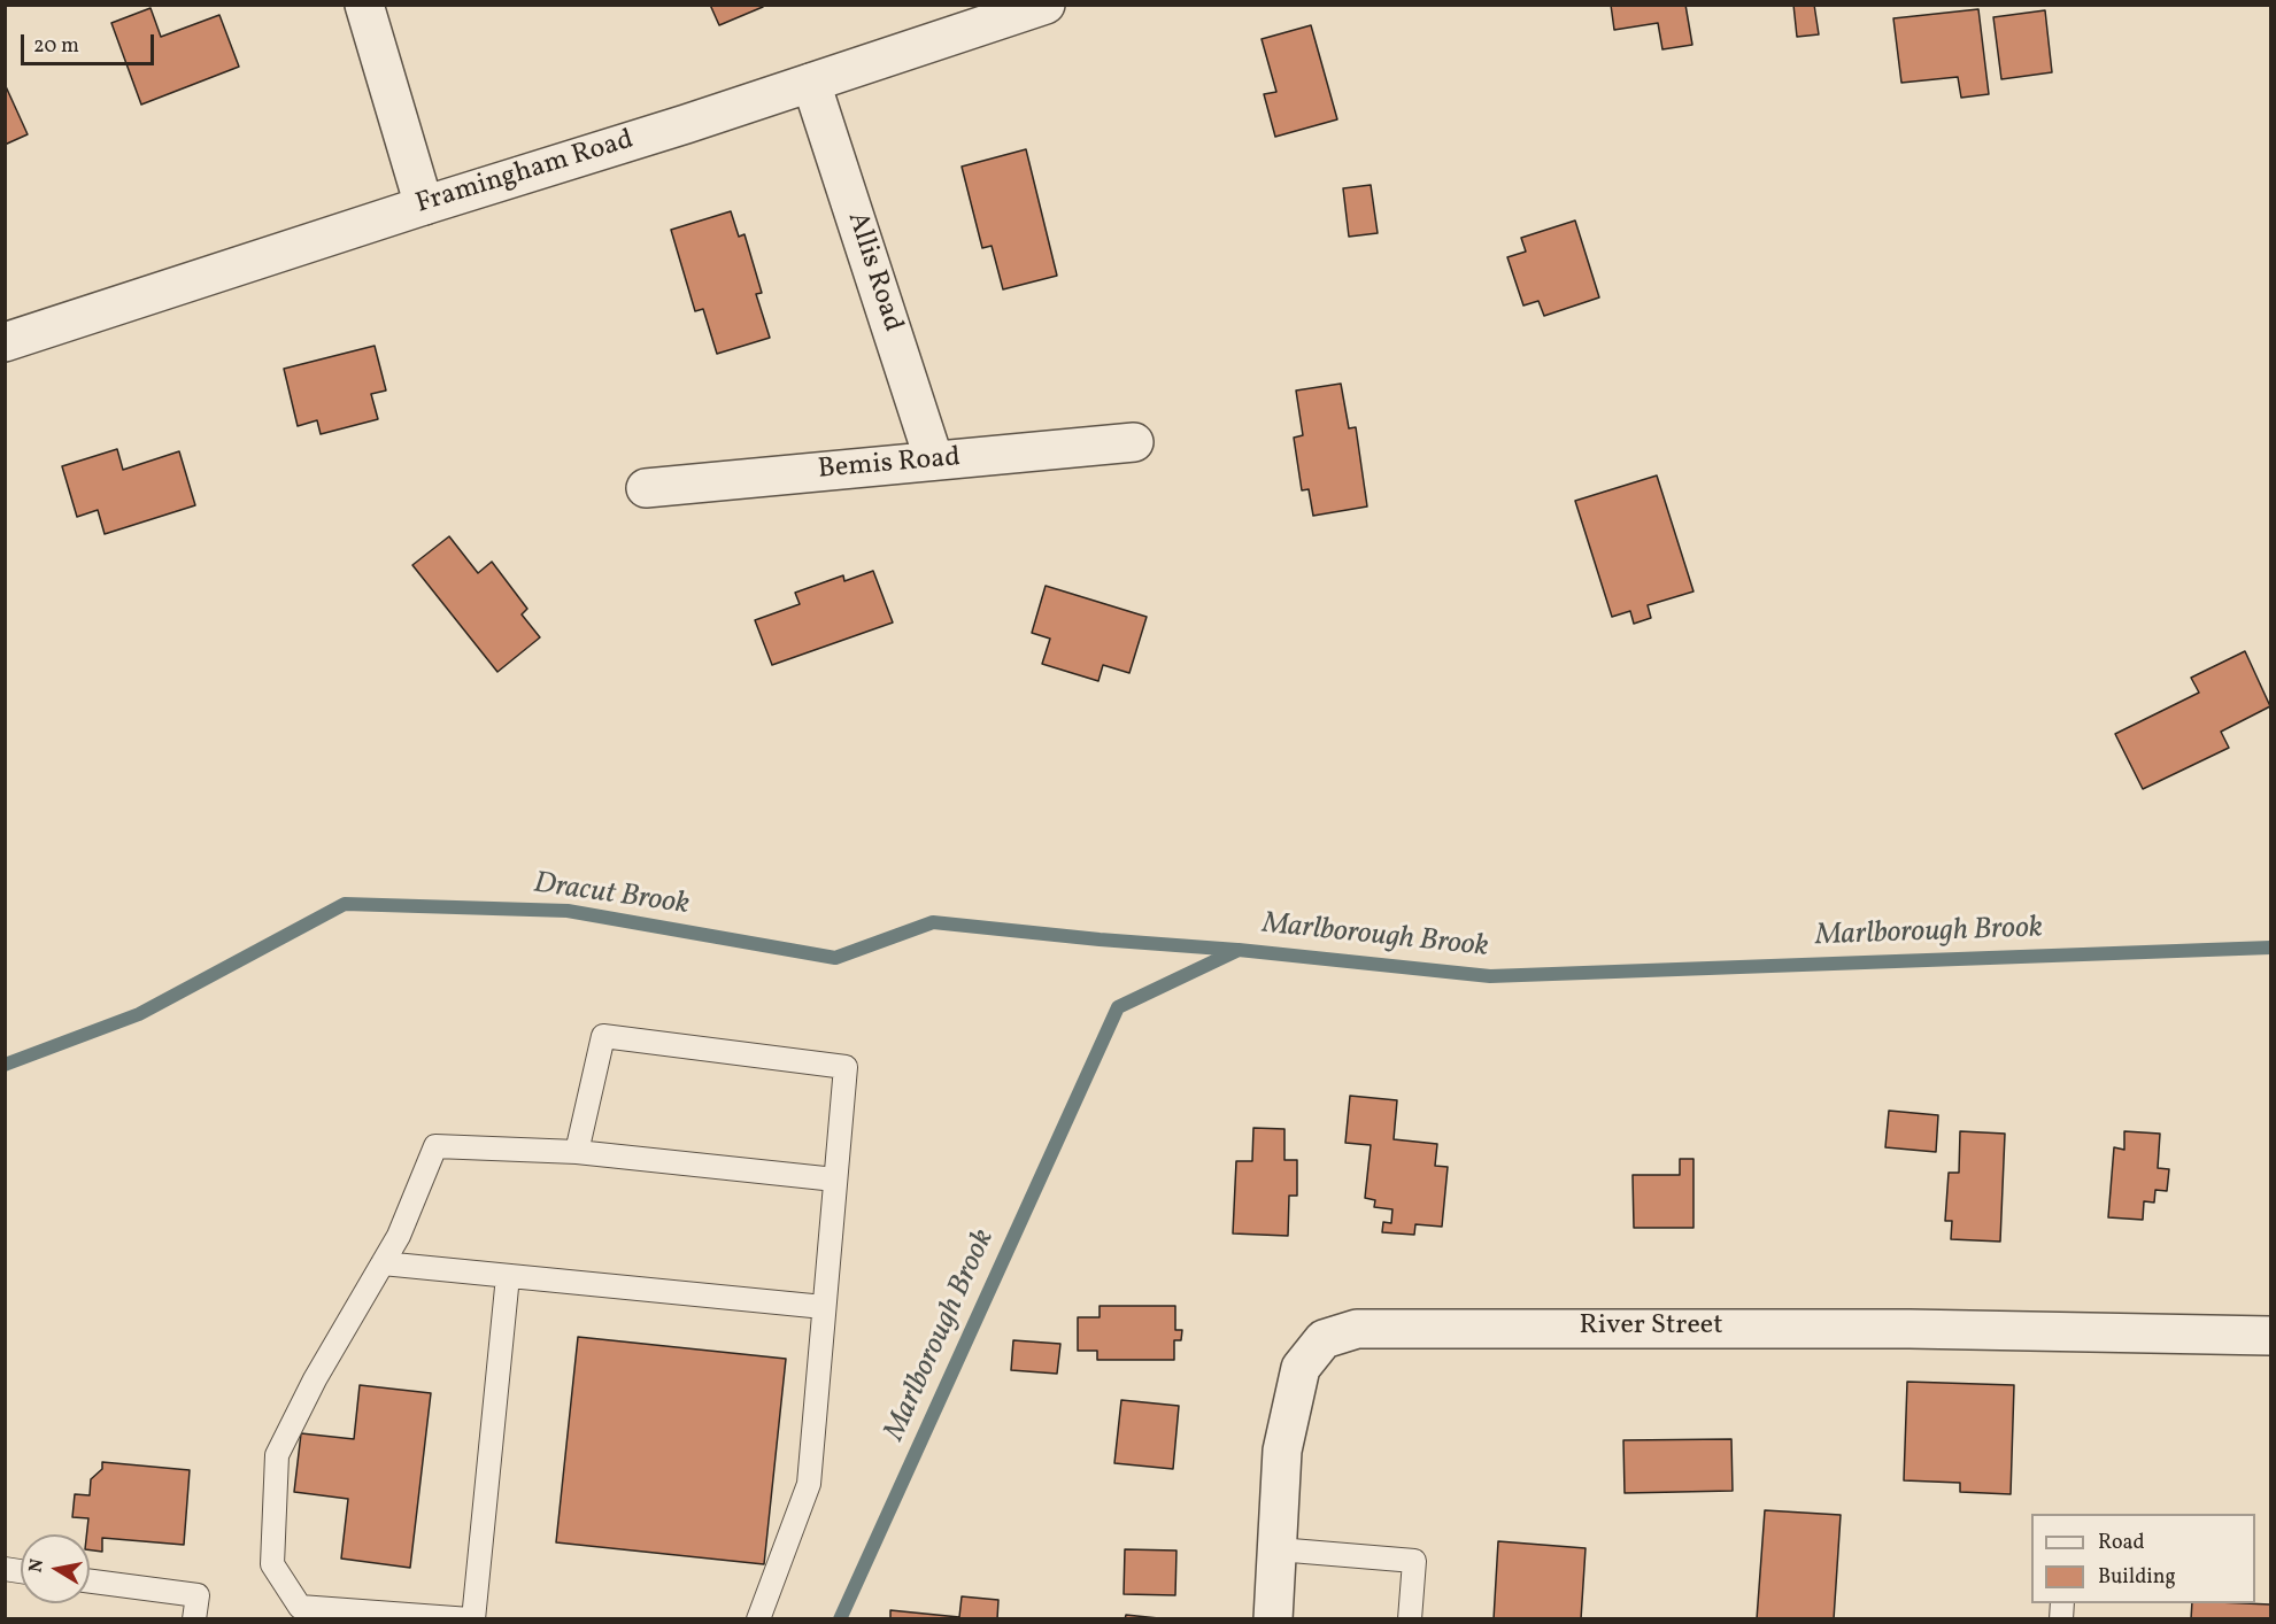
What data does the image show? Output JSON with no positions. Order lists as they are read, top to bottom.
{
  "streets": {
    "street": [
      "Framingham Road",
      "Allis Road",
      "Bemis Road",
      "River Street"
    ]
  },
  "crossings": [
    ["Framingham Road", "Allis Road"],
    ["Allis Road", "Bemis Road"]
  ],
  "water": ["Dracut Brook", "Marlborough Brook"],
  "legend": ["Road", "Building"],
  "scale_bar": "20 m",
  "north": "left"
}
